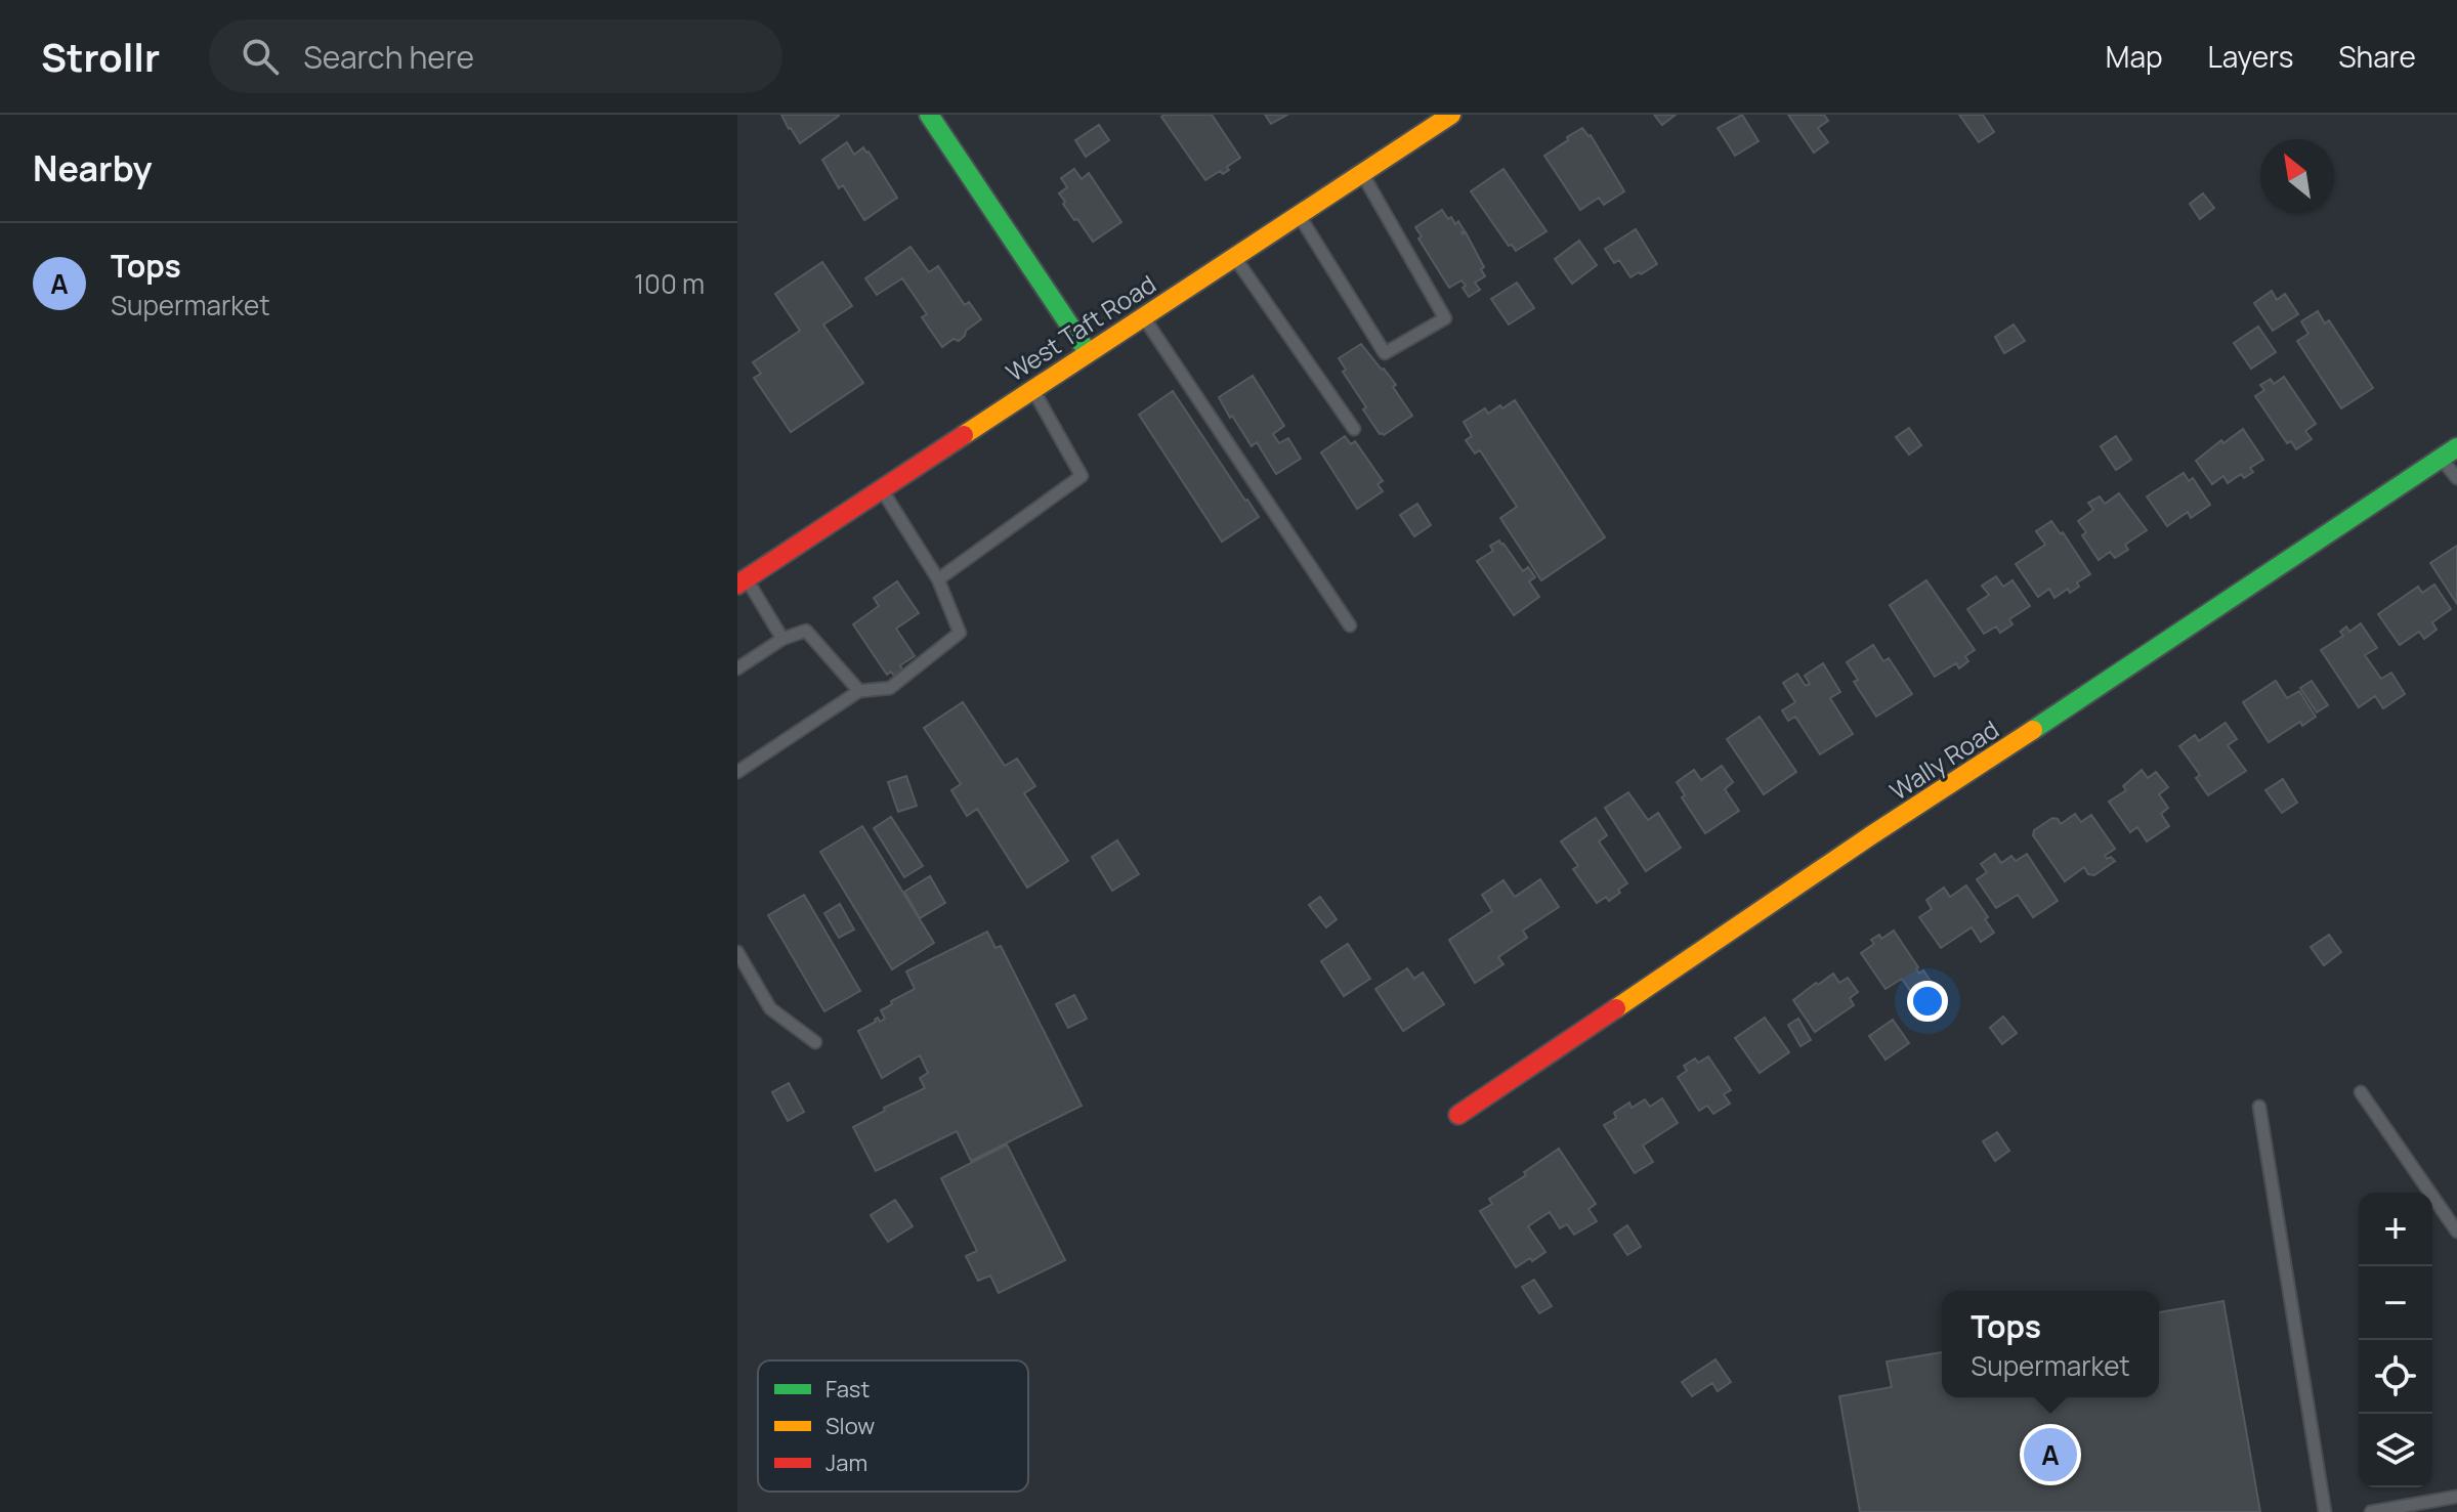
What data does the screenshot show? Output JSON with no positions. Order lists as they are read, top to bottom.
{
  "streets": {
    "street": ["West Taft Road", "Wally Road"]
  },
  "legend": ["Fast", "Slow", "Jam"],
  "north": "top left",
  "page": {
    "header": "Strollr",
    "search": "Search here",
    "nav": ["Map", "Layers", "Share"],
    "heading": "Nearby",
    "list": [
      {
        "mark": "A",
        "name": "Tops",
        "note": "Supermarket",
        "value": "100 m"
      }
    ],
    "map_buttons": ["+", "−"],
    "popup": ["Tops", "Supermarket"],
    "pins": "A"
  }
}
